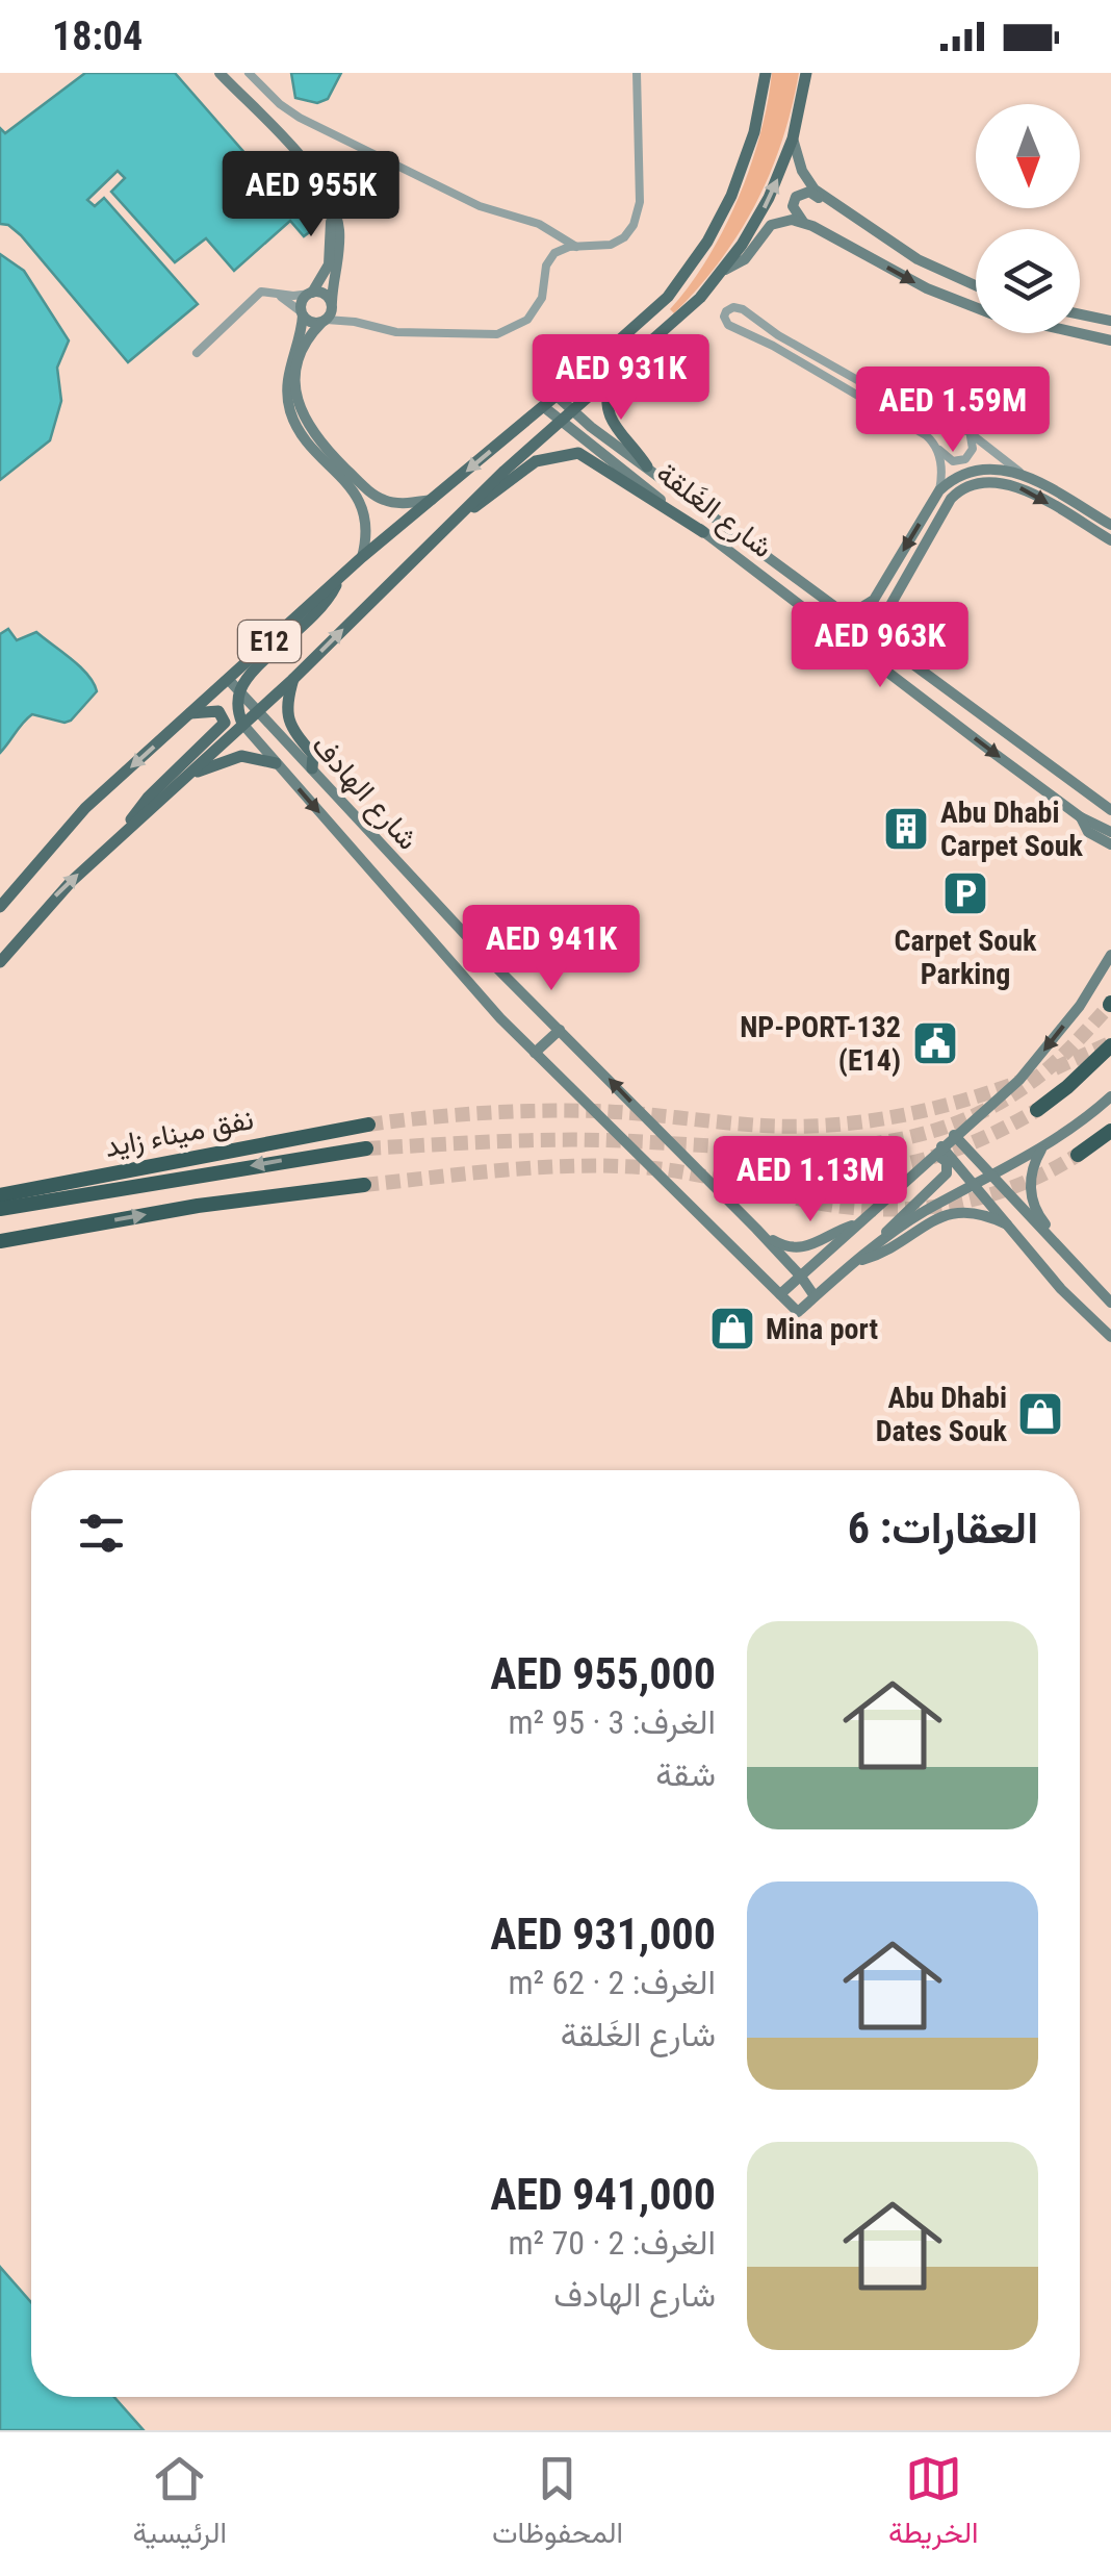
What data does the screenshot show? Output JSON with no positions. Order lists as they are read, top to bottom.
{
  "streets": {
    "highway": ["نفق ميناء زايد"],
    "main road": ["E12"],
    "street": ["شارع الغَلقة", "شارع الهادف"]
  },
  "crossings": [
    ["شارع الغَلقة", "E12"],
    ["E12", "شارع الهادف"]
  ],
  "places": {
    "building": ["Abu Dhabi Carpet Souk"],
    "parking": ["Carpet Souk Parking"],
    "public building": ["NP-PORT-132 (E14)"],
    "shop": ["Mina port", "Abu Dhabi Dates Souk"]
  },
  "north": "bottom",
  "page": {
    "status": "18:04",
    "price": [
      "AED 955K",
      "AED 931K",
      "AED 1.59M",
      "AED 963K",
      "AED 941K",
      "AED 1.13M"
    ],
    "heading": "العقارات: 6",
    "list": [
      {
        "name": "AED 955,000",
        "note": "الغرف: 3 · 95 m² · شقة"
      },
      {
        "name": "AED 931,000",
        "note": "الغرف: 2 · 62 m² · شارع الغَلقة"
      },
      {
        "name": "AED 941,000",
        "note": "الغرف: 2 · 70 m² · شارع الهادف"
      }
    ],
    "tabs": ["الخريطة", "المحفوظات", "الرئيسية"]
  }
}
